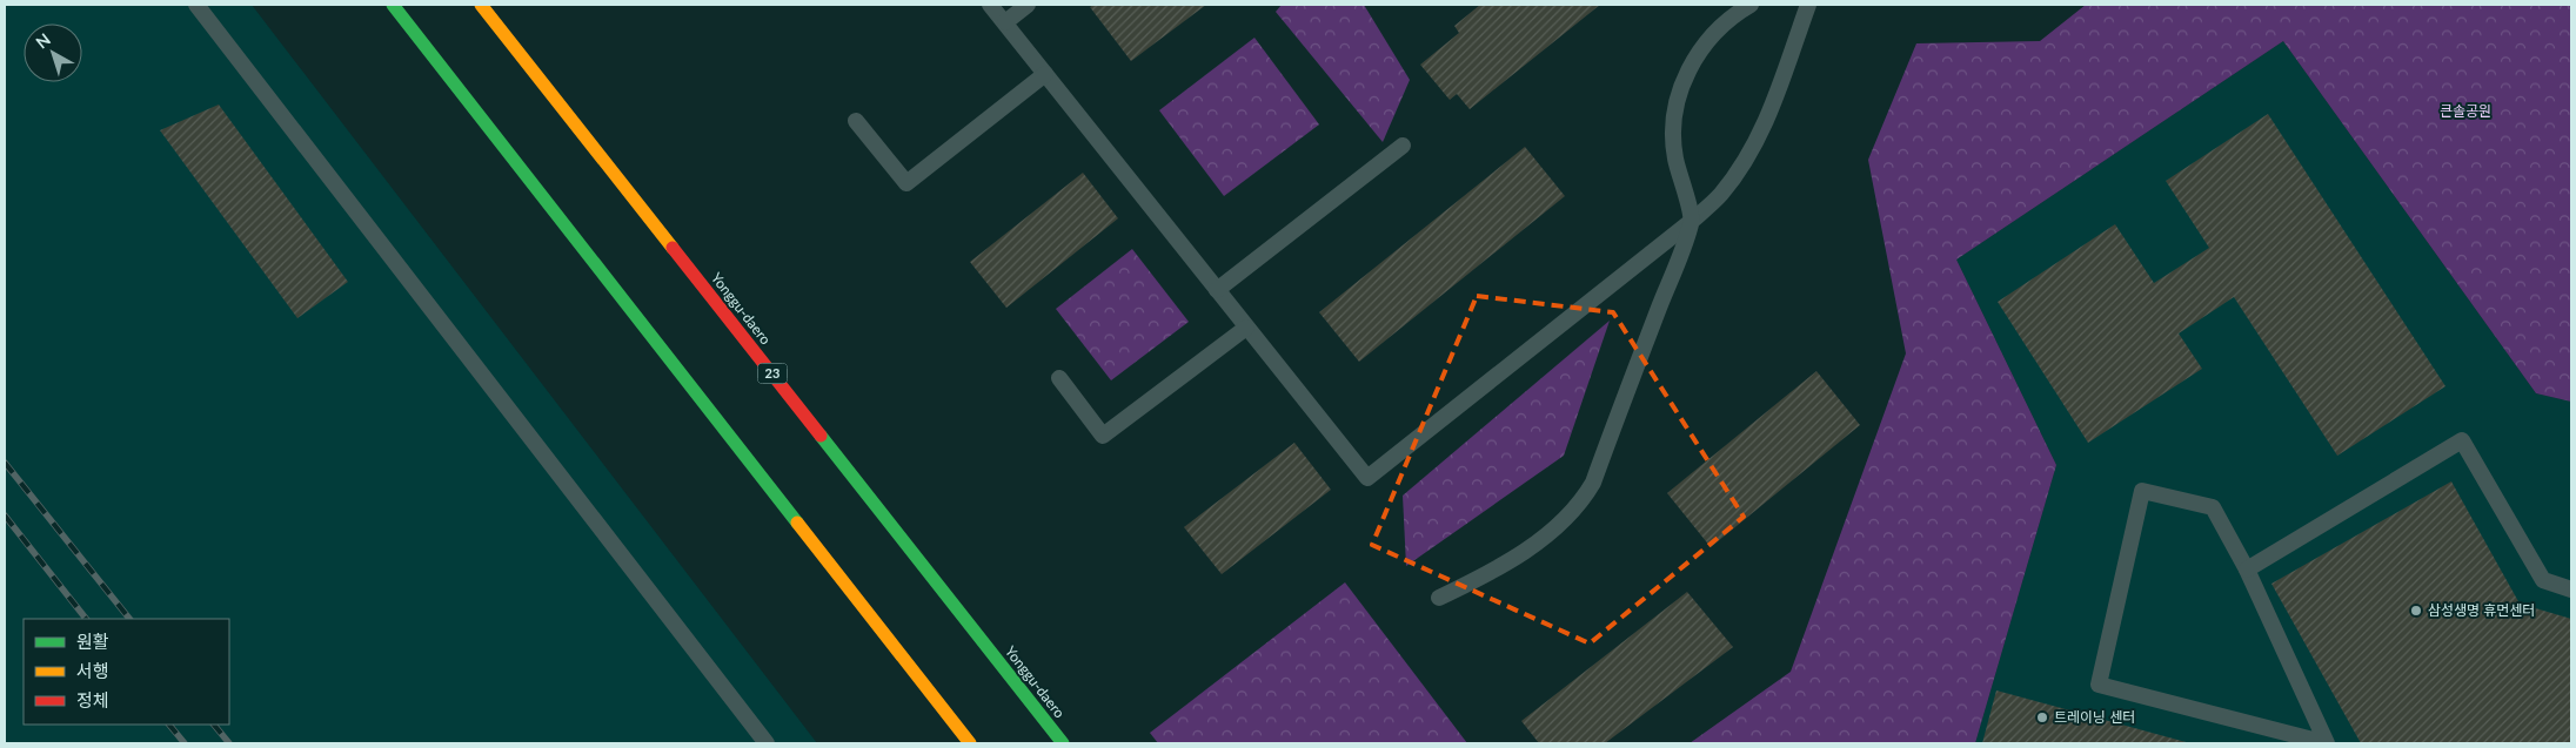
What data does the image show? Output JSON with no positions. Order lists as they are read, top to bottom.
{
  "streets": {
    "main road": ["Yonggu-daero", "23"]
  },
  "parks": ["큰솔공원"],
  "places": ["삼성생명 휴먼센터", "트레이닝 센터"],
  "legend": ["원활", "서행", "정체"],
  "north": "top left"
}
